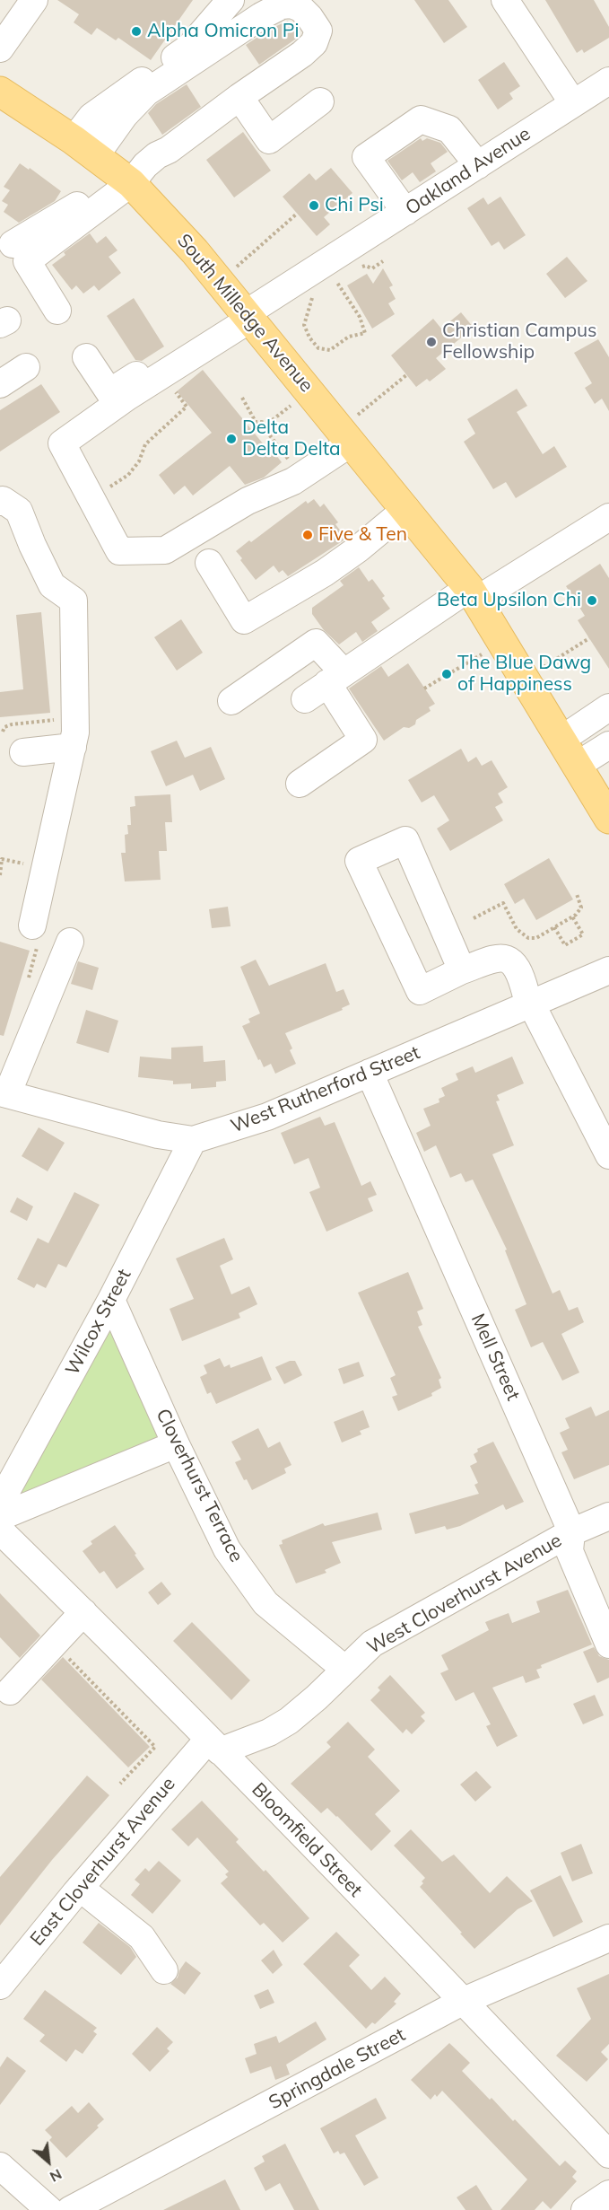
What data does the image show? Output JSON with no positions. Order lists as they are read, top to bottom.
{
  "streets": {
    "main road": ["South Milledge Avenue"],
    "street": [
      "Oakland Avenue",
      "West Rutherford Street",
      "Wilcox Street",
      "Mell Street",
      "Cloverhurst Terrace",
      "West Cloverhurst Avenue",
      "Bloomfield Street",
      "East Cloverhurst Avenue",
      "Springdale Street"
    ]
  },
  "crossings": [
    ["Oakland Avenue", "South Milledge Avenue"],
    ["West Rutherford Street", "Wilcox Street"],
    ["West Rutherford Street", "Mell Street"],
    ["Wilcox Street", "Cloverhurst Terrace"],
    ["Mell Street", "West Cloverhurst Avenue"],
    ["Cloverhurst Terrace", "West Cloverhurst Avenue"],
    ["West Cloverhurst Avenue", "Bloomfield Street"],
    ["West Cloverhurst Avenue", "East Cloverhurst Avenue"],
    ["Bloomfield Street", "East Cloverhurst Avenue"],
    ["Bloomfield Street", "Springdale Street"]
  ],
  "places": [
    "Alpha Omicron Pi",
    "Chi Psi",
    "Christian Campus Fellowship",
    "Delta Delta Delta",
    "Five & Ten",
    "Beta Upsilon Chi",
    "The Blue Dawg of Happiness"
  ],
  "north": "bottom right"
}
